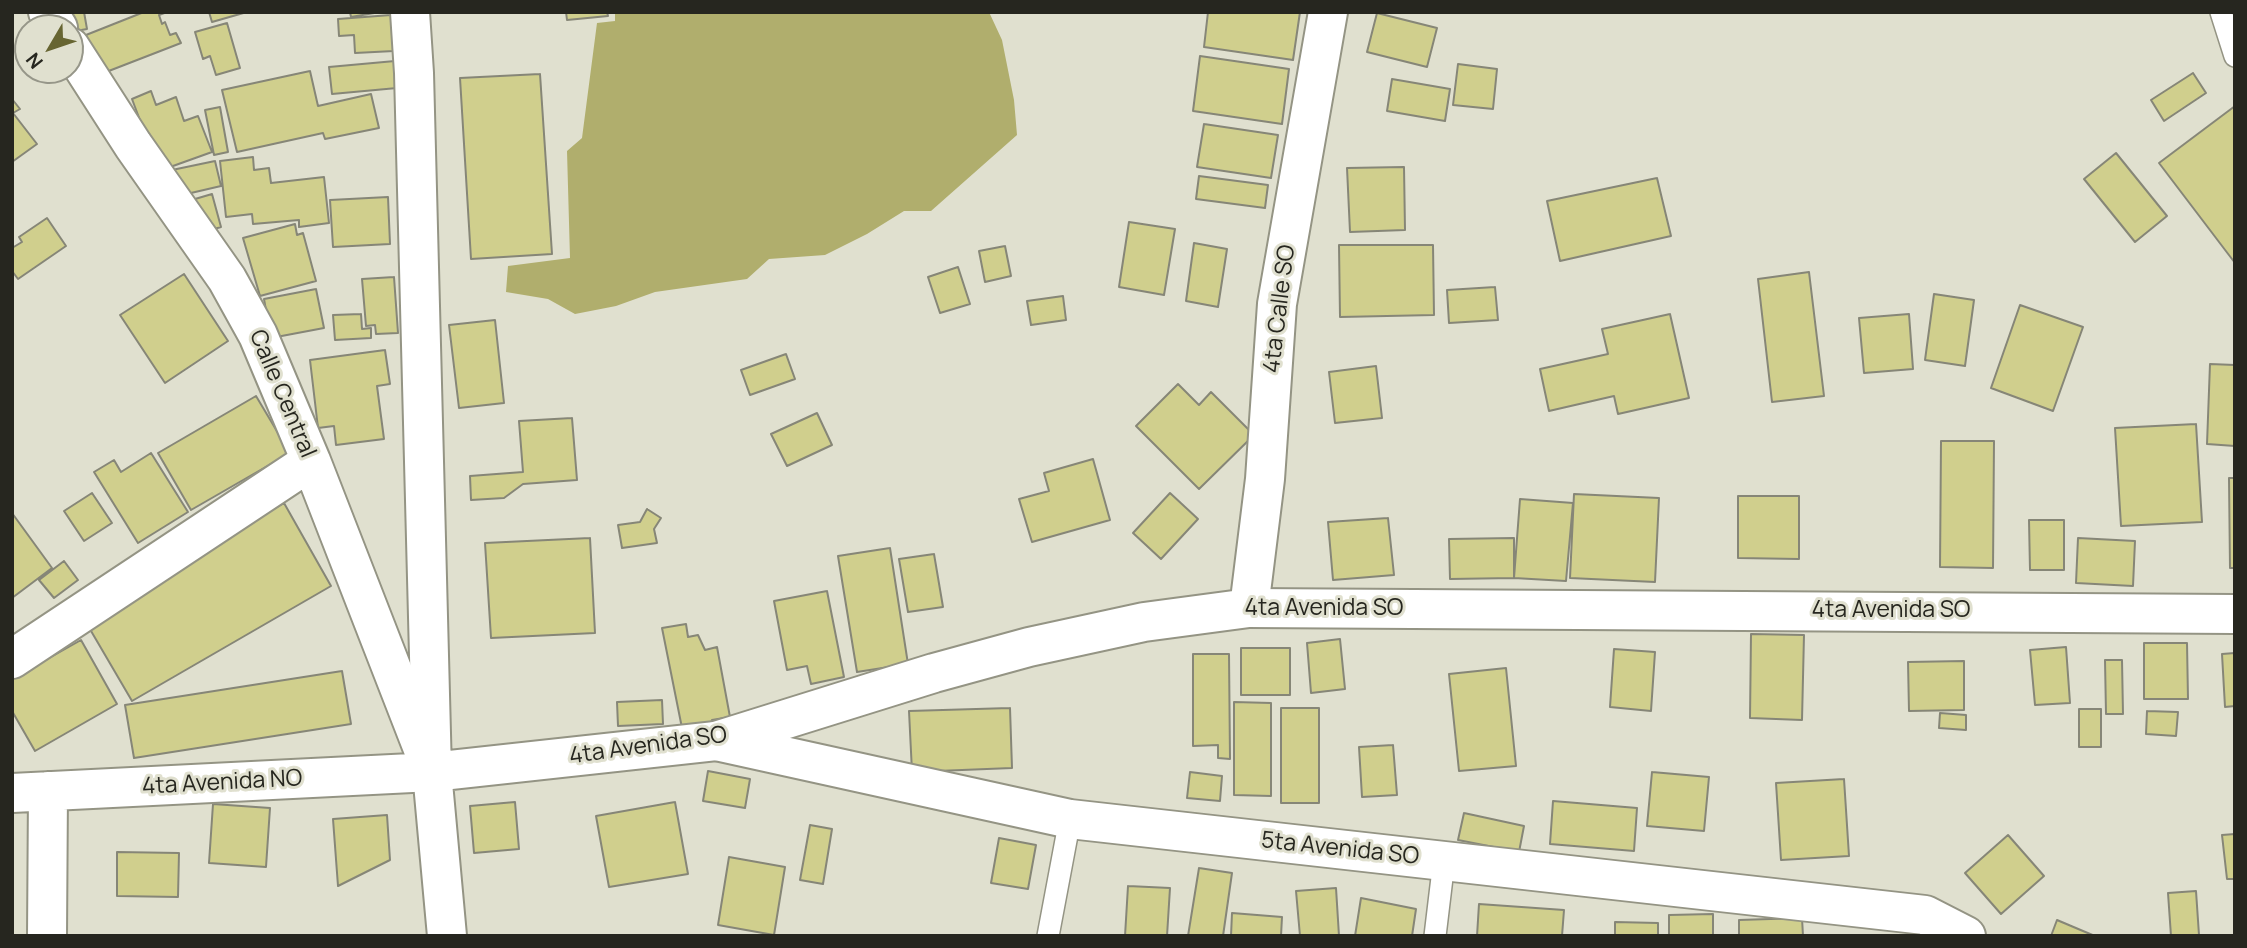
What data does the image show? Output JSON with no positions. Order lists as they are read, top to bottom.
{
  "streets": {
    "street": [
      "4ta Calle SO",
      "Calle Central",
      "4ta Avenida SO",
      "4ta Avenida NO",
      "5ta Avenida SO"
    ]
  },
  "crossings": [
    ["4ta Calle SO", "4ta Avenida SO"],
    ["Calle Central", "4ta Avenida SO"],
    ["Calle Central", "4ta Avenida NO"],
    ["4ta Avenida SO", "4ta Avenida NO"],
    ["4ta Avenida SO", "5ta Avenida SO"]
  ],
  "north": "bottom left"
}
